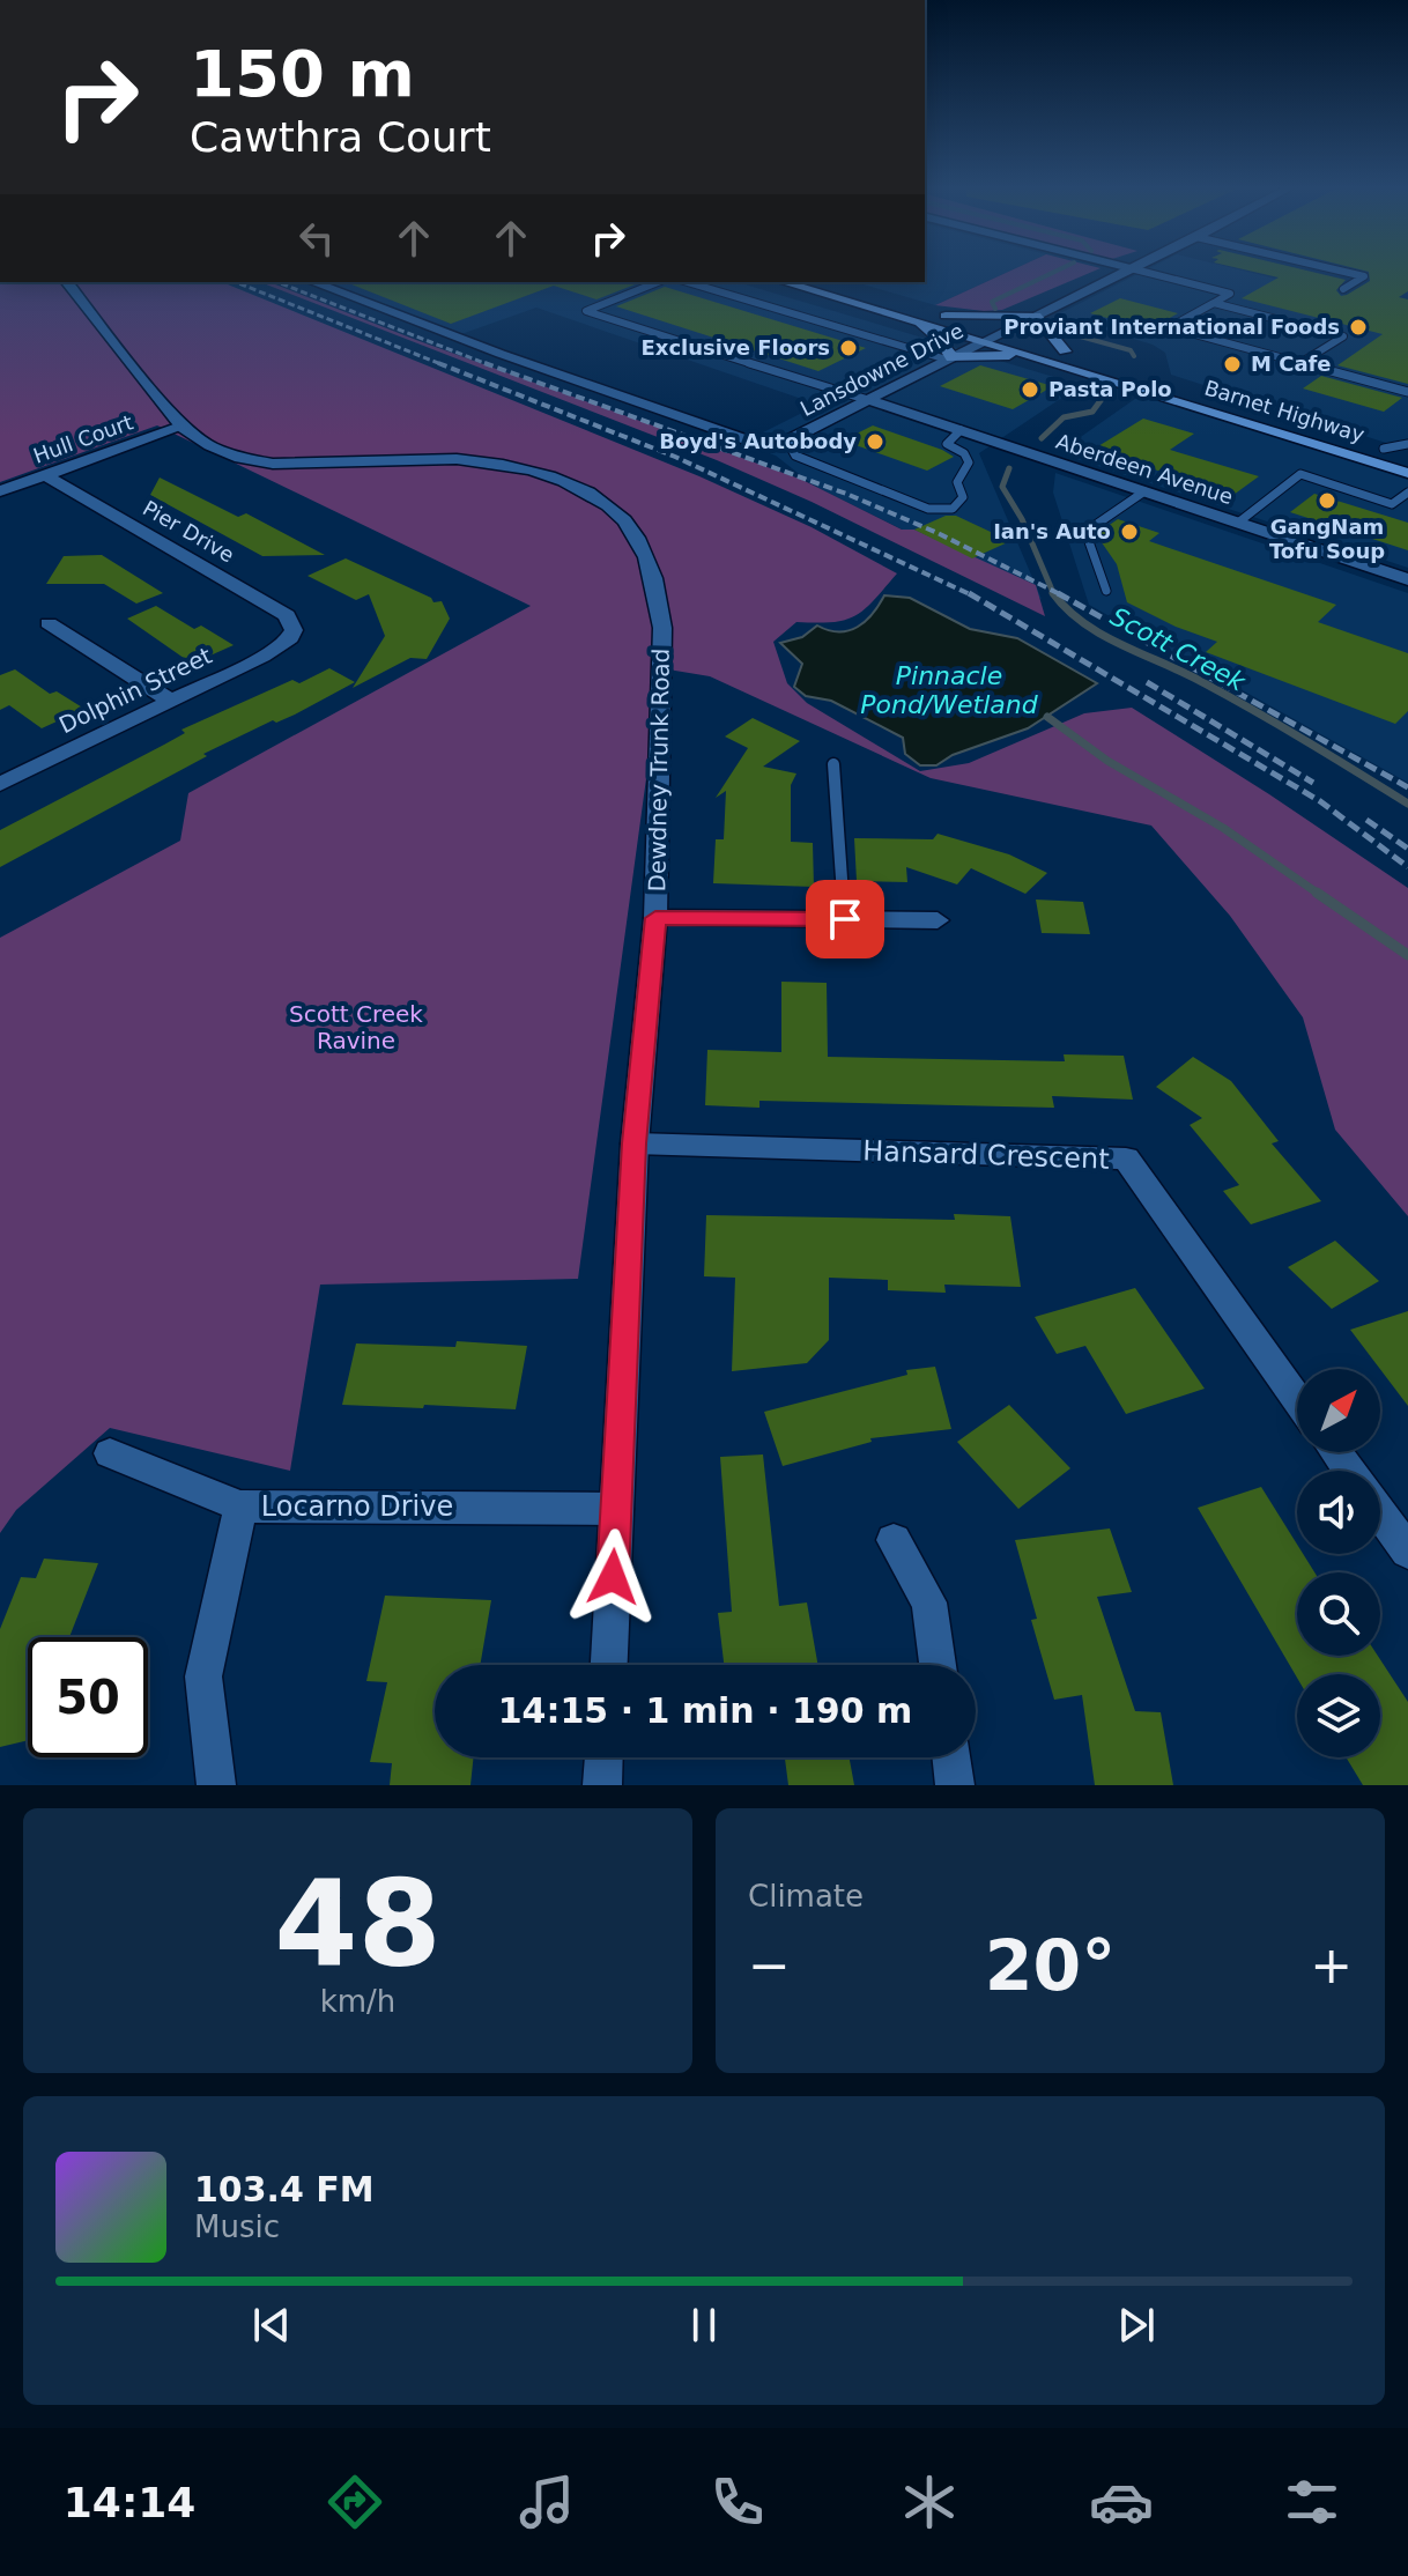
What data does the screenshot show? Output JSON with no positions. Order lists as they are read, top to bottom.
{
  "streets": {
    "main road": ["Barnet Highway"],
    "street": [
      "Lansdowne Drive",
      "Hull Court",
      "Aberdeen Avenue",
      "Pier Drive",
      "Dolphin Street",
      "Dewdney Trunk Road",
      "Hansard Crescent",
      "Locarno Drive"
    ]
  },
  "crossings": [
    ["Lansdowne Drive", "Barnet Highway"],
    ["Lansdowne Drive", "Aberdeen Avenue"],
    ["Hull Court", "Pier Drive"],
    ["Hull Court", "Dewdney Trunk Road"],
    ["Pier Drive", "Dolphin Street"],
    ["Dewdney Trunk Road", "Hansard Crescent"],
    ["Dewdney Trunk Road", "Locarno Drive"]
  ],
  "water": ["Scott Creek", "Pinnacle Pond/Wetland"],
  "parks": ["Scott Creek Ravine"],
  "places": [
    "Proviant International Foods",
    "Exclusive Floors",
    "M Cafe",
    "Pasta Polo",
    "Boyd's Autobody",
    "GangNam Tofu Soup",
    "Ian's Auto"
  ],
  "north": "top right",
  "page": {
    "turn": ["150 m", "Cawthra Court"],
    "limit": "50",
    "trip": "14:15 · 1 min · 190 m",
    "tile": [
      ["48", "km/h"],
      "Climate"
    ],
    "heat": ["−", "20°", "+"],
    "song": ["103.4 FM", "Music"],
    "tabs": "14:14"
  }
}
